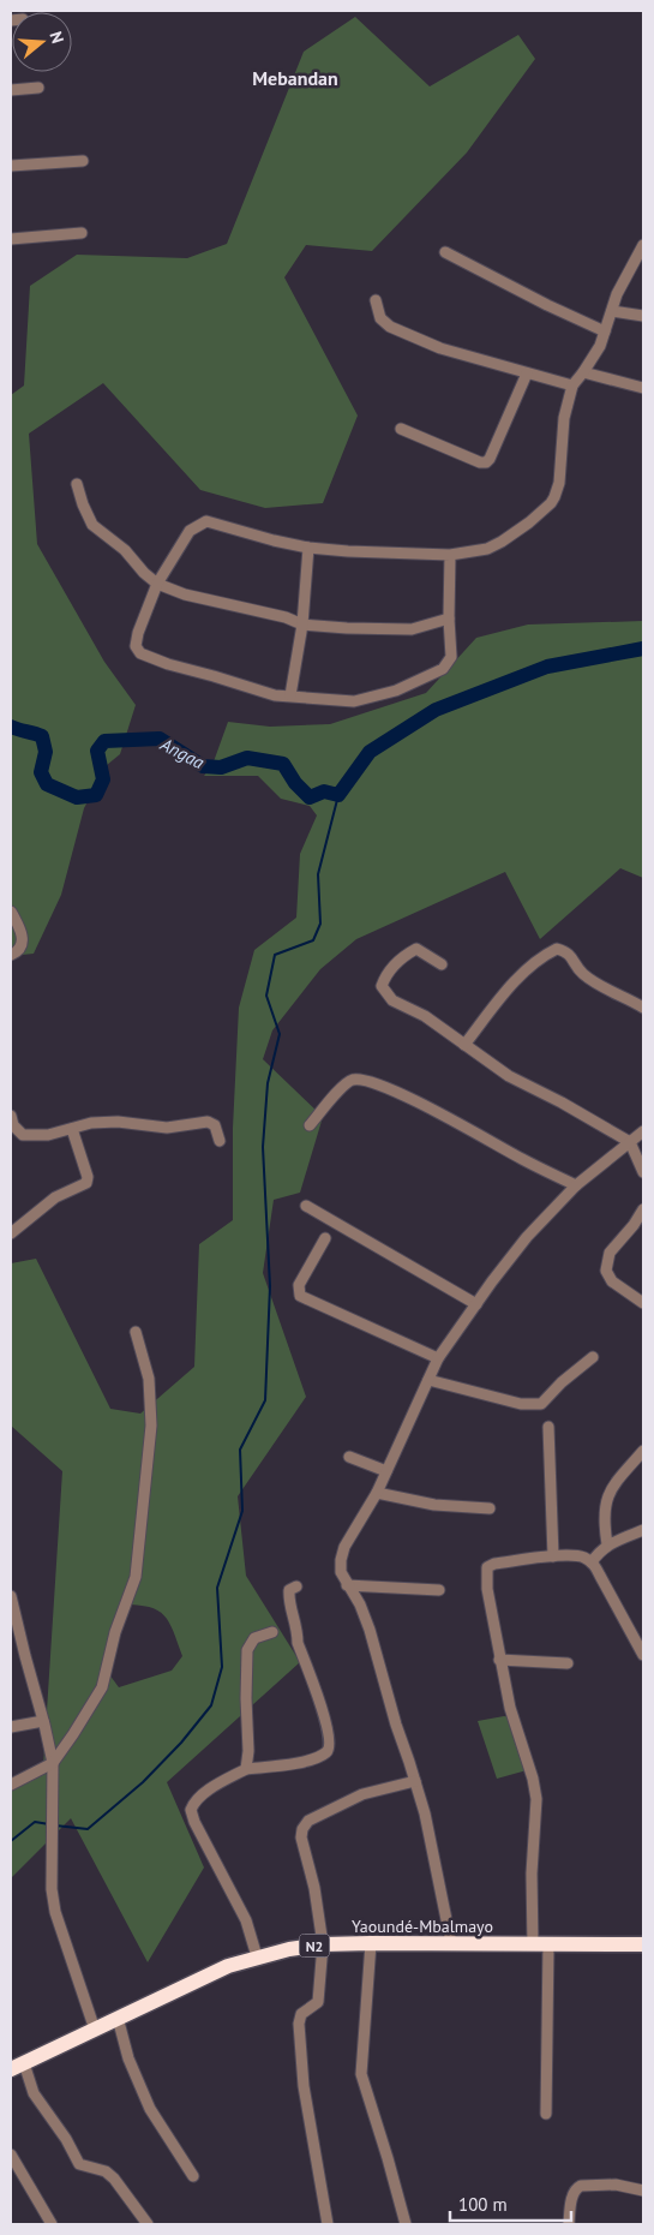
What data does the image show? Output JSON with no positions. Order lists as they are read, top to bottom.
{
  "streets": {
    "highway": ["Yaoundé-Mbalmayo", "N2"]
  },
  "districts": ["Mebandan"],
  "water": ["Angaa"],
  "scale_bar": "100 m",
  "north": "right"
}
